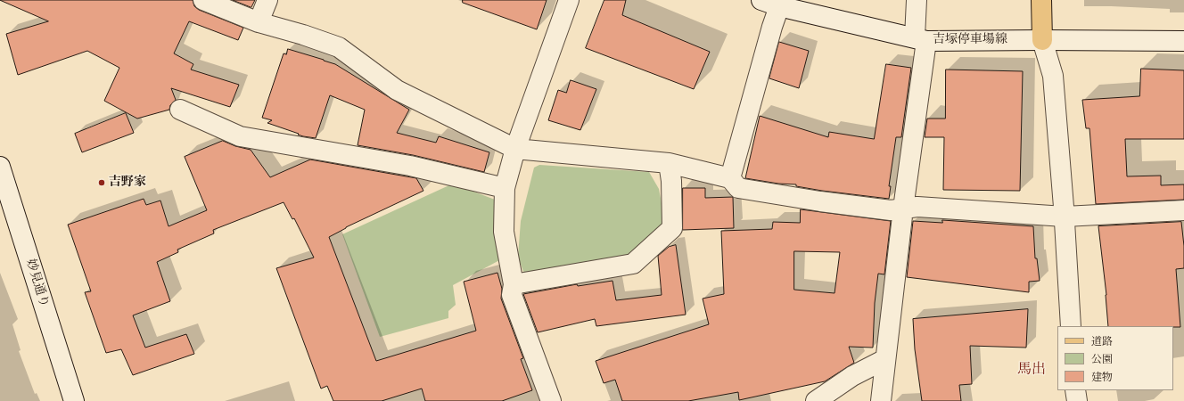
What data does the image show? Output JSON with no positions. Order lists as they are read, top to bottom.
{
  "streets": {
    "street": ["吉塚停車場線", "妙見通り"]
  },
  "districts": ["馬出"],
  "places": ["吉野家"],
  "legend": ["道路", "公園", "建物"]
}
